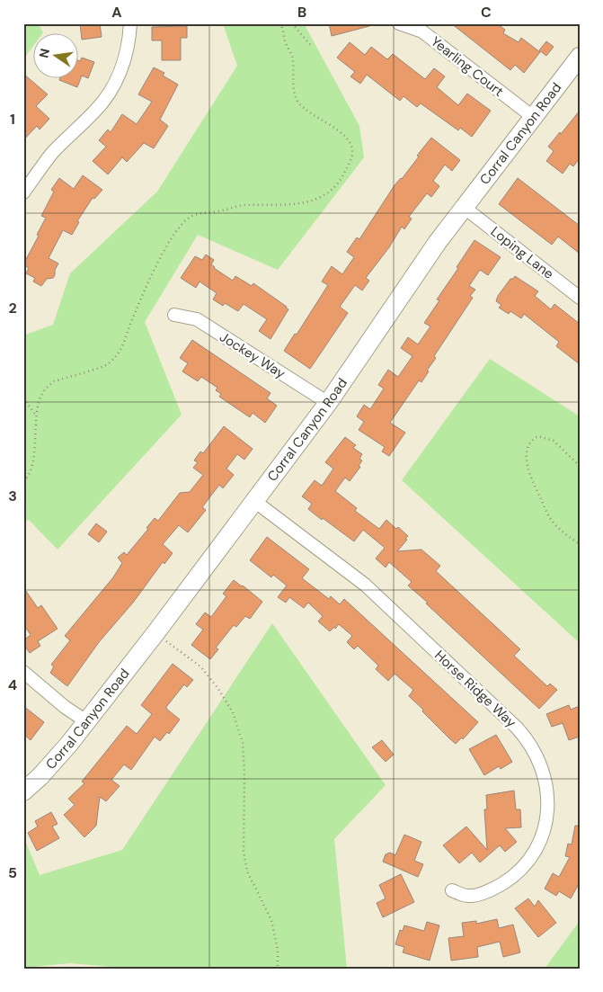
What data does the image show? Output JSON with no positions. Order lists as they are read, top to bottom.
{
  "streets": {
    "main road": ["Corral Canyon Road"],
    "street": [
      "Yearling Court",
      "Loping Lane",
      "Jockey Way",
      "Horse Ridge Way"
    ]
  },
  "crossings": [
    ["Yearling Court", "Corral Canyon Road"],
    ["Corral Canyon Road", "Loping Lane"],
    ["Corral Canyon Road", "Jockey Way"],
    ["Corral Canyon Road", "Horse Ridge Way"]
  ],
  "north": "left",
  "grid": {
    "columns": ["A", "B", "C"],
    "rows": [
      "1",
      "2",
      "3",
      "4",
      "5"
    ]
  }
}
